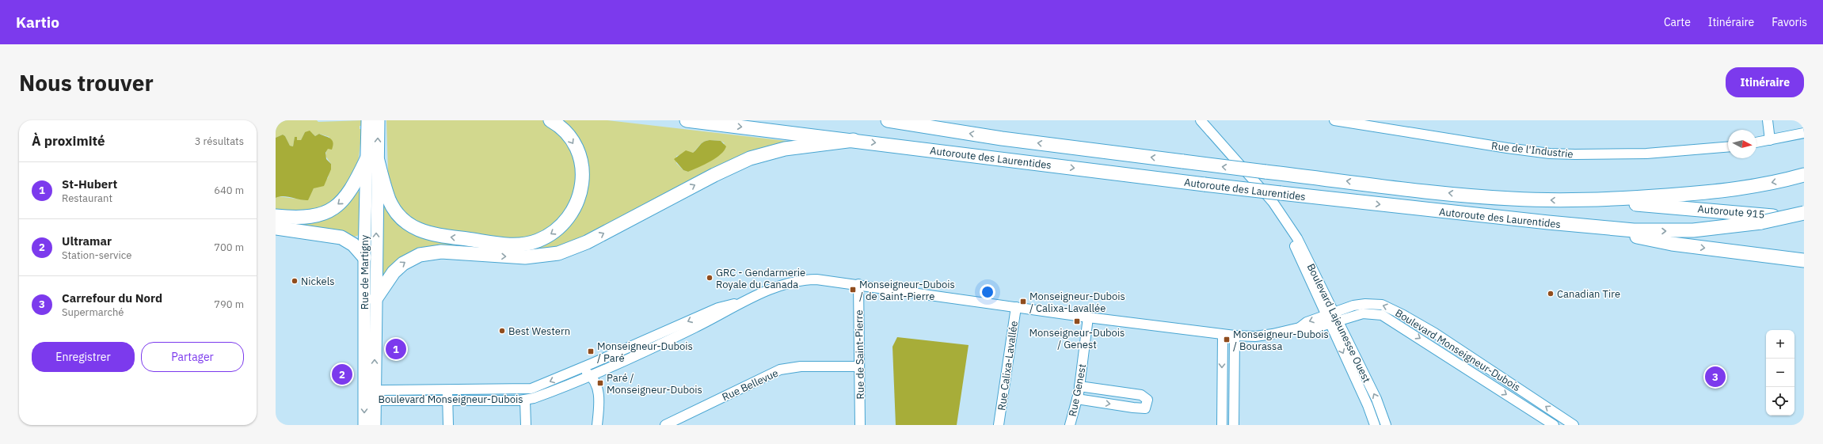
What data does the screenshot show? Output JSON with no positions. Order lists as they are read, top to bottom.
{
  "streets": {
    "highway": ["Autoroute des Laurentides", "Autoroute 915"],
    "main road": ["Rue de Martigny"],
    "street": [
      "Rue de l'Industrie",
      "Boulevard Lajeunesse Ouest",
      "Boulevard Monseigneur-Dubois",
      "Rue de Saint-Pierre",
      "Rue Calixa-Lavallée",
      "Rue Bellevue",
      "Rue Genest"
    ]
  },
  "crossings": [
    ["Autoroute des Laurentides", "Autoroute 915"],
    ["Rue de Martigny", "Boulevard Monseigneur-Dubois"],
    ["Boulevard Lajeunesse Ouest", "Boulevard Monseigneur-Dubois"],
    ["Boulevard Monseigneur-Dubois", "Rue de Saint-Pierre"],
    ["Boulevard Monseigneur-Dubois", "Rue Calixa-Lavallée"],
    ["Boulevard Monseigneur-Dubois", "Rue Genest"],
    ["Rue de Saint-Pierre", "Rue Bellevue"]
  ],
  "places": {
    "other": [
      "GRC - Gendarmerie Royale du Canada",
      "Nickels",
      "Canadian Tire",
      "Best Western"
    ],
    "transit": [
      "Monseigneur-Dubois / de Saint-Pierre",
      "Monseigneur-Dubois / Calixa-Lavallée",
      "Monseigneur-Dubois / Genest",
      "Monseigneur-Dubois / Bourassa",
      "Monseigneur-Dubois / Paré",
      "Paré / Monseigneur-Dubois"
    ]
  },
  "north": "right",
  "page": {
    "header": "Kartio",
    "nav": ["Carte", "Itinéraire", "Favoris"],
    "buttons": [
      "Itinéraire",
      ["Enregistrer", "Partager"]
    ],
    "title": "Nous trouver",
    "heading": ["À proximité", "3 résultats"],
    "list": [
      {
        "mark": "1",
        "name": "St-Hubert",
        "note": "Restaurant",
        "value": "640 m"
      },
      {
        "mark": "2",
        "name": "Ultramar",
        "note": "Station-service",
        "value": "700 m"
      },
      {
        "mark": "3",
        "name": "Carrefour du Nord",
        "note": "Supermarché",
        "value": "790 m"
      }
    ],
    "map_buttons": ["+", "−"],
    "pins": ["1", "2", "3"]
  }
}
